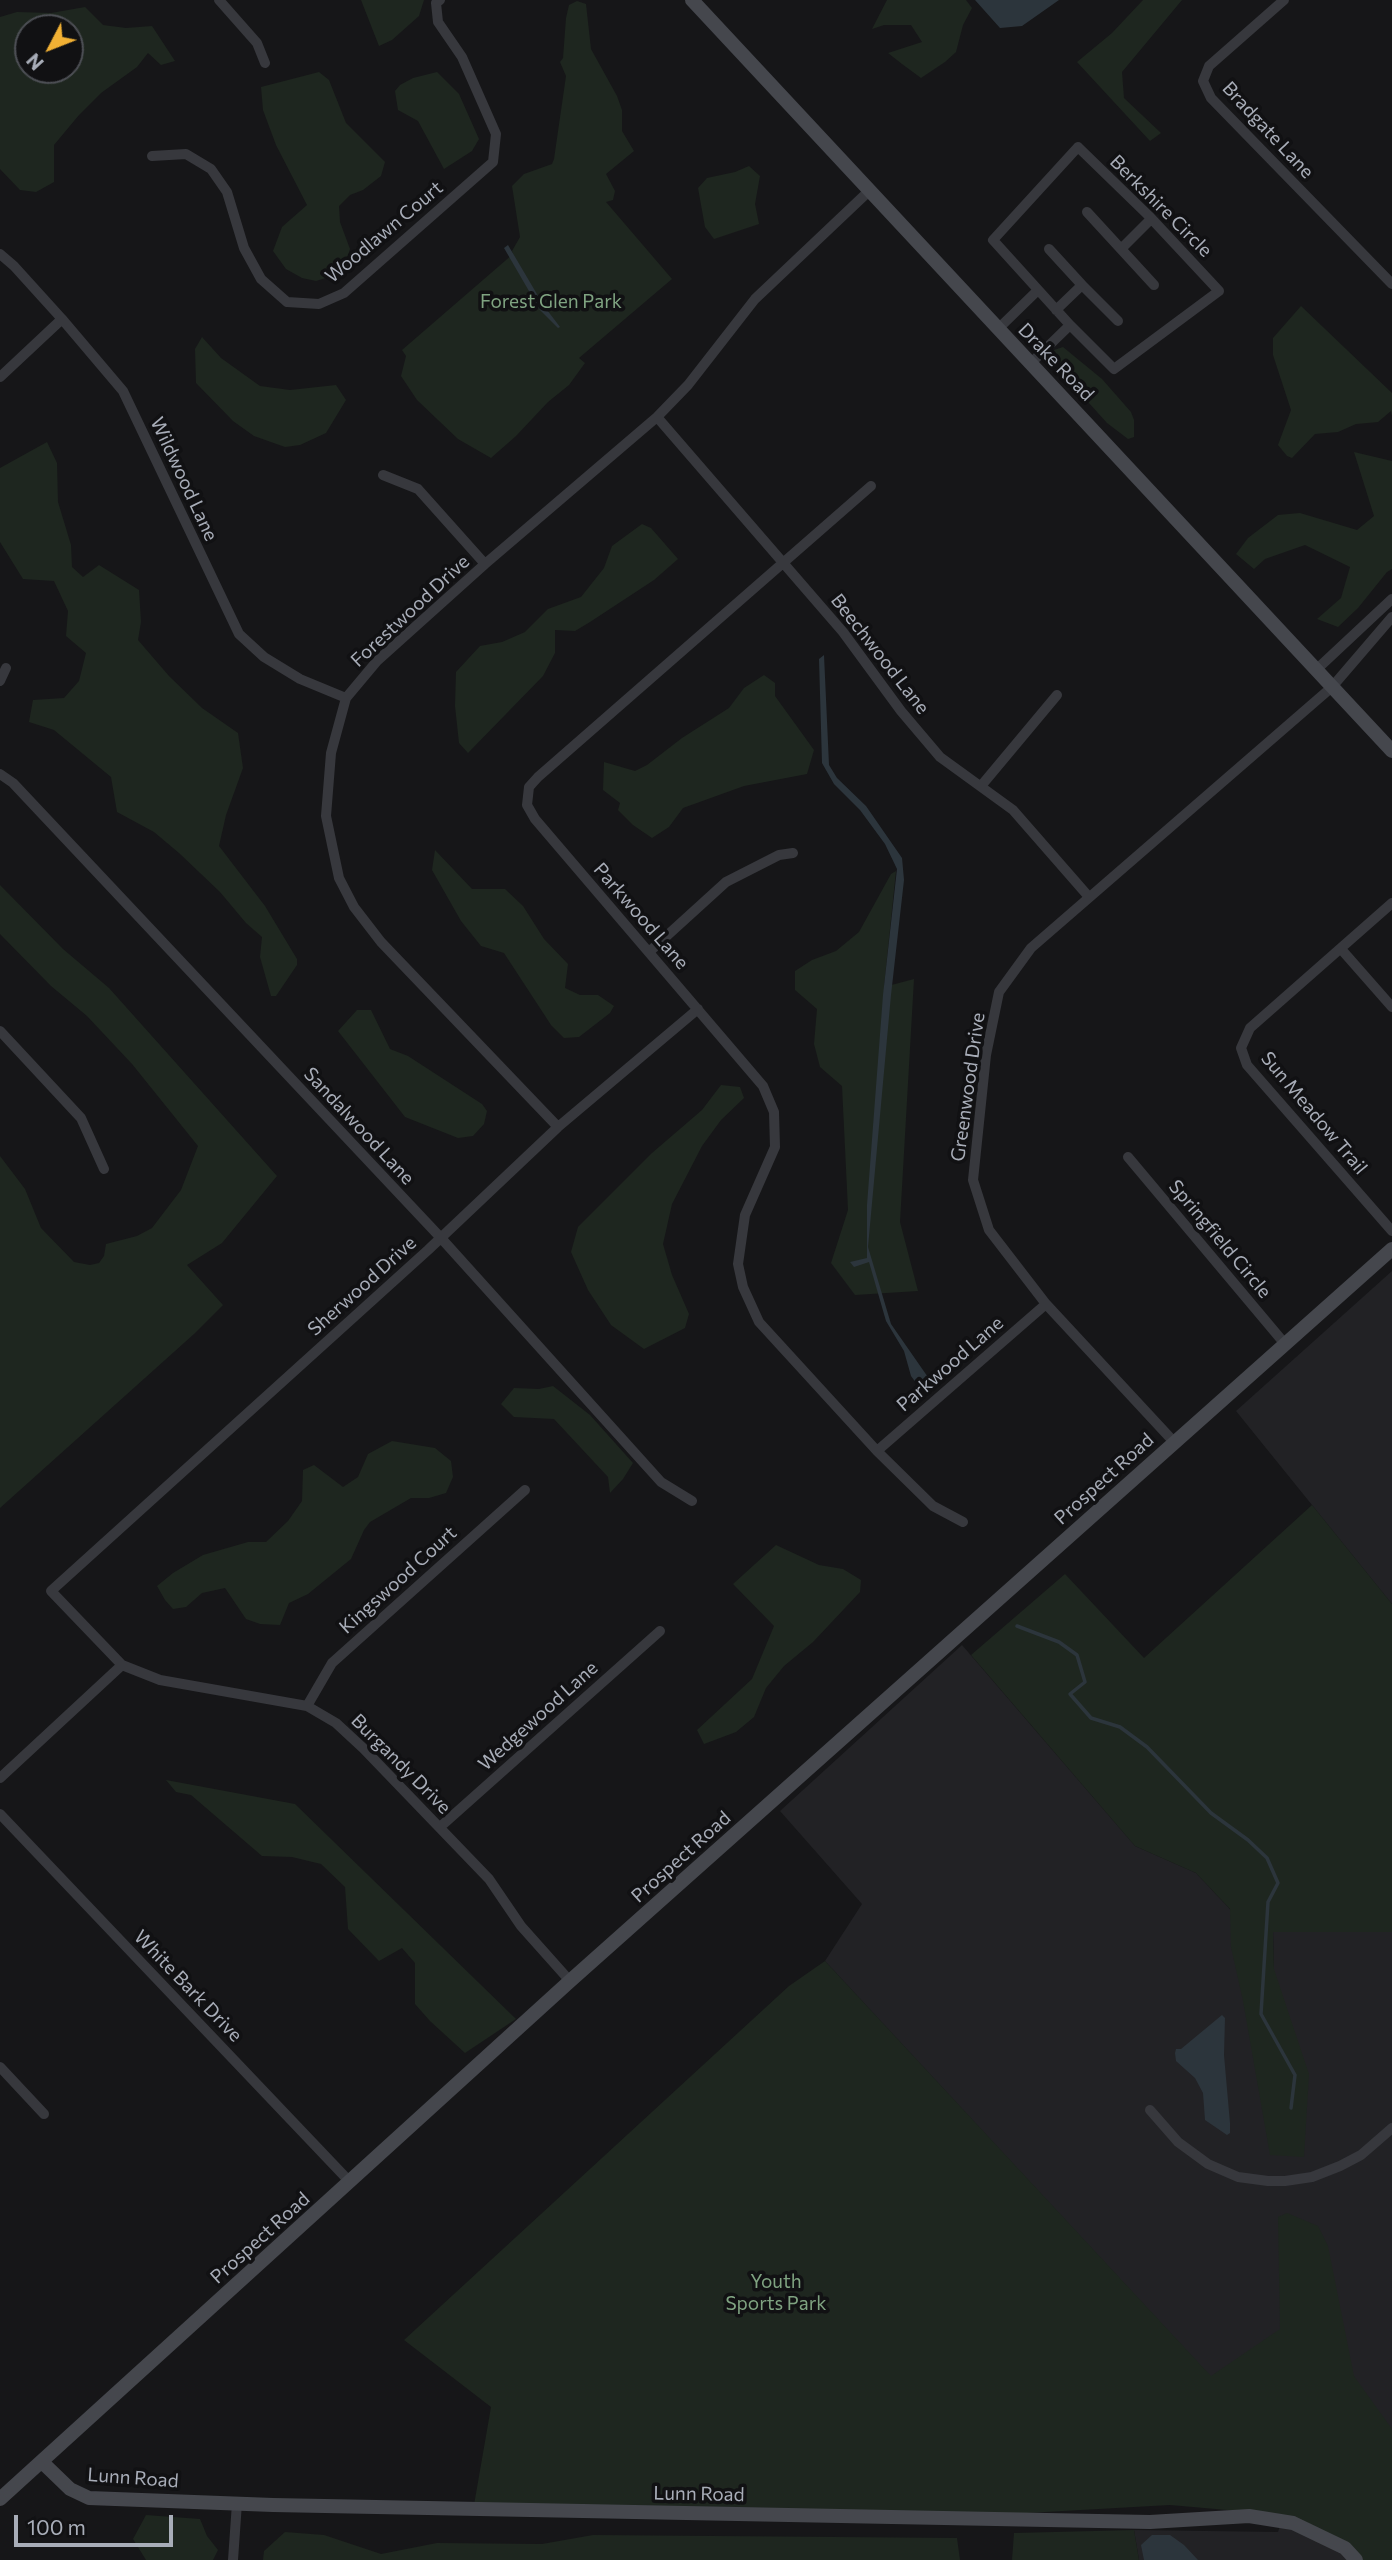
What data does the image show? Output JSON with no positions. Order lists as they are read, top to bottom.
{
  "streets": {
    "street": [
      "Bradgate Lane",
      "Berkshire Circle",
      "Woodlawn Court",
      "Drake Road",
      "Wildwood Lane",
      "Forestwood Drive",
      "Beechwood Lane",
      "Parkwood Lane",
      "Greenwood Drive",
      "Sun Meadow Trail",
      "Sandalwood Lane",
      "Springfield Circle",
      "Sherwood Drive",
      "Prospect Road",
      "Kingswood Court",
      "Wedgewood Lane",
      "Burgandy Drive",
      "White Bark Drive",
      "Lunn Road"
    ]
  },
  "crossings": [
    ["Drake Road", "Forestwood Drive"],
    ["Drake Road", "Greenwood Drive"],
    ["Wildwood Lane", "Forestwood Drive"],
    ["Forestwood Drive", "Beechwood Lane"],
    ["Forestwood Drive", "Sherwood Drive"],
    ["Beechwood Lane", "Parkwood Lane"],
    ["Beechwood Lane", "Greenwood Drive"],
    ["Parkwood Lane", "Greenwood Drive"],
    ["Parkwood Lane", "Sherwood Drive"],
    ["Greenwood Drive", "Prospect Road"],
    ["Sandalwood Lane", "Sherwood Drive"],
    ["Springfield Circle", "Prospect Road"],
    ["Sherwood Drive", "Burgandy Drive"],
    ["Prospect Road", "Burgandy Drive"],
    ["Prospect Road", "White Bark Drive"],
    ["Prospect Road", "Lunn Road"],
    ["Kingswood Court", "Burgandy Drive"],
    ["Wedgewood Lane", "Burgandy Drive"]
  ],
  "parks": ["Forest Glen Park", "Youth Sports Park"],
  "scale_bar": "100 m",
  "north": "bottom left"
}
